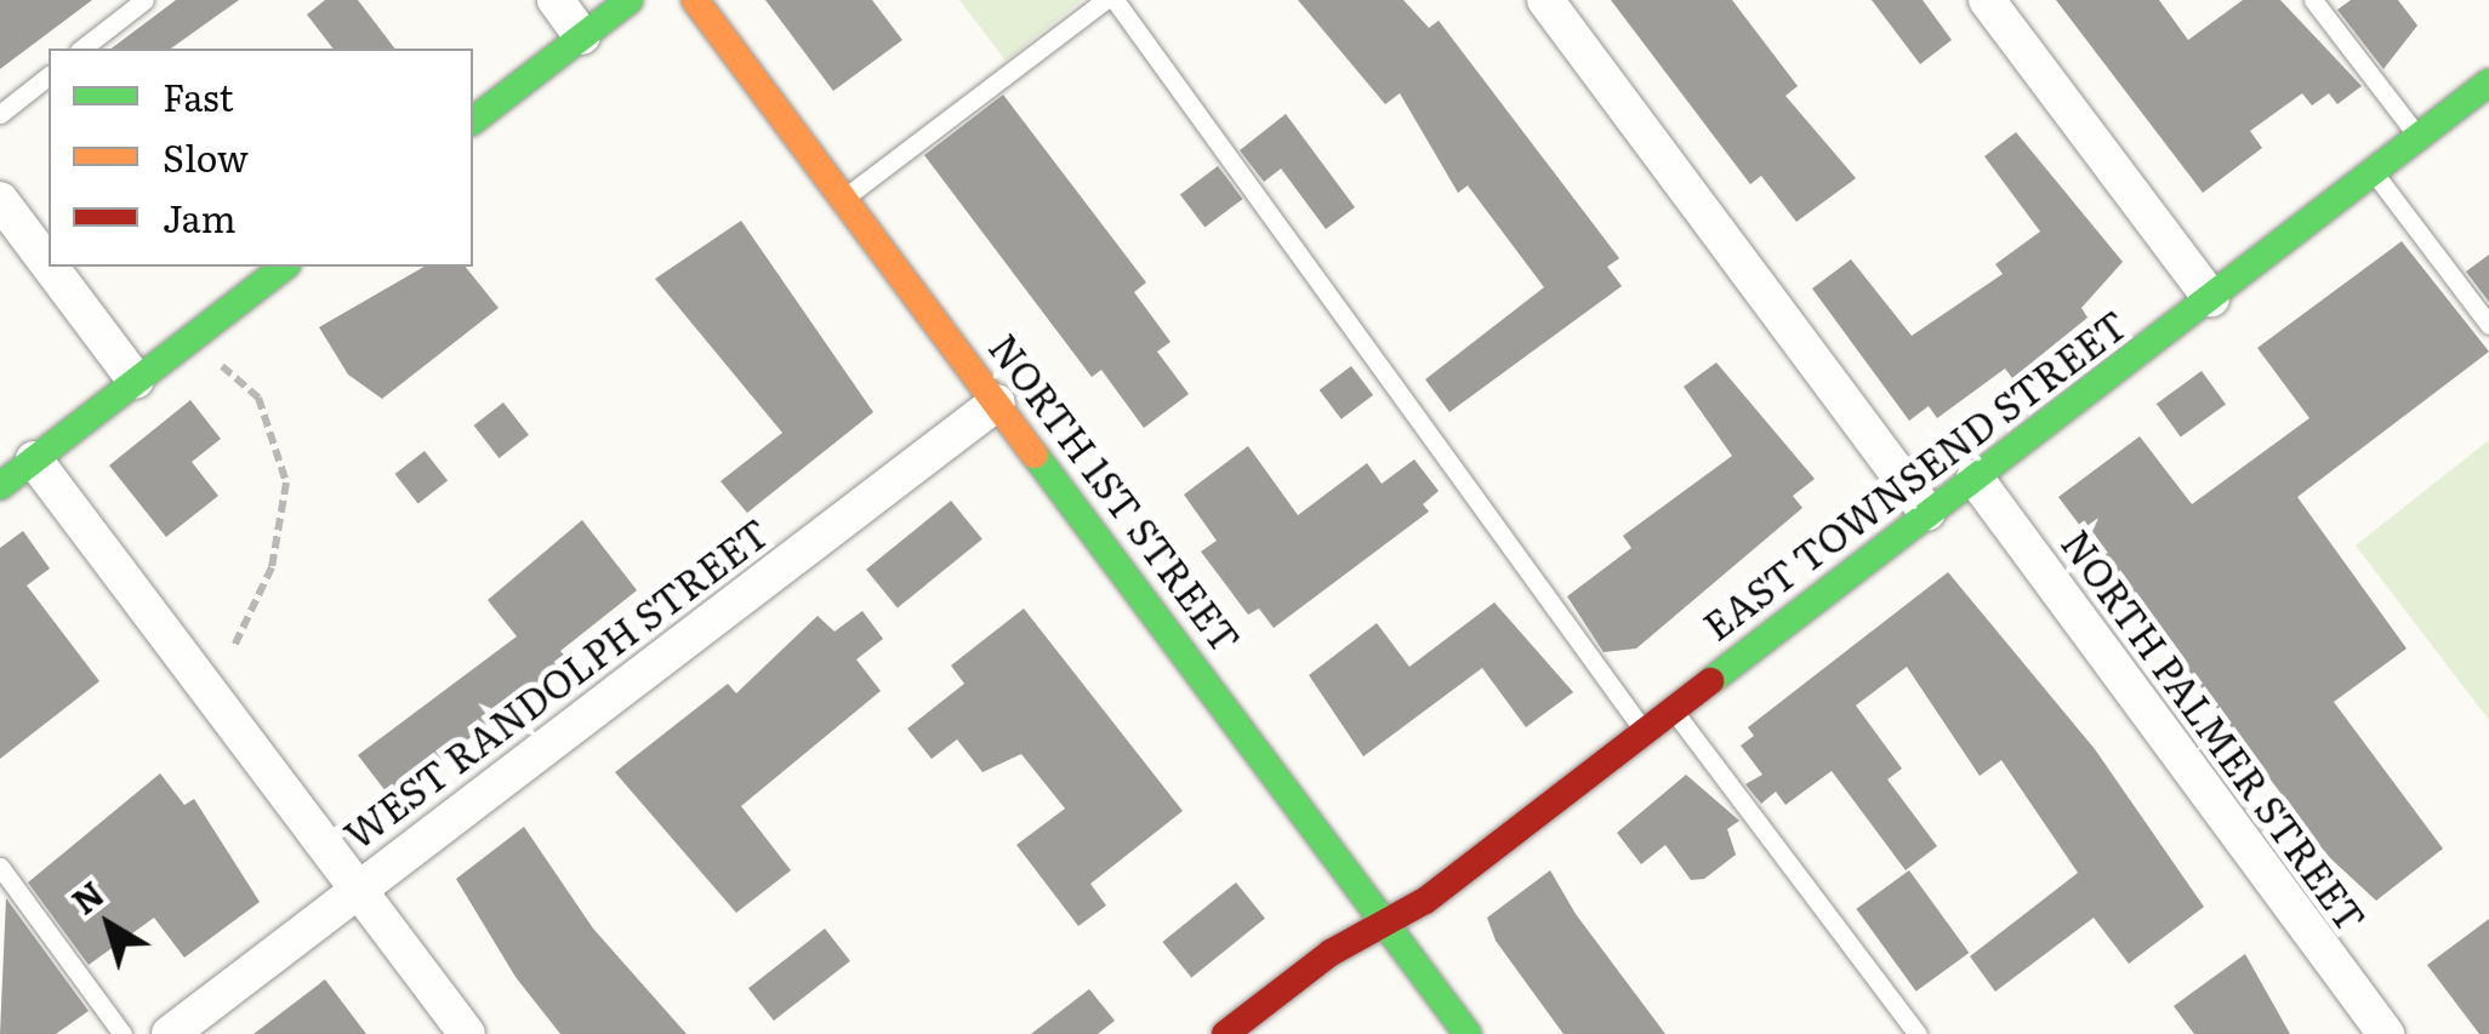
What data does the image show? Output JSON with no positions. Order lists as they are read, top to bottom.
{
  "streets": {
    "street": [
      "EAST TOWNSEND STREET",
      "NORTH 1ST STREET",
      "WEST RANDOLPH STREET",
      "NORTH PALMER STREET"
    ]
  },
  "crossings": [
    ["EAST TOWNSEND STREET", "NORTH 1ST STREET"],
    ["EAST TOWNSEND STREET", "NORTH PALMER STREET"],
    ["NORTH 1ST STREET", "WEST RANDOLPH STREET"]
  ],
  "legend": ["Fast", "Slow", "Jam"],
  "north": "top left"
}
